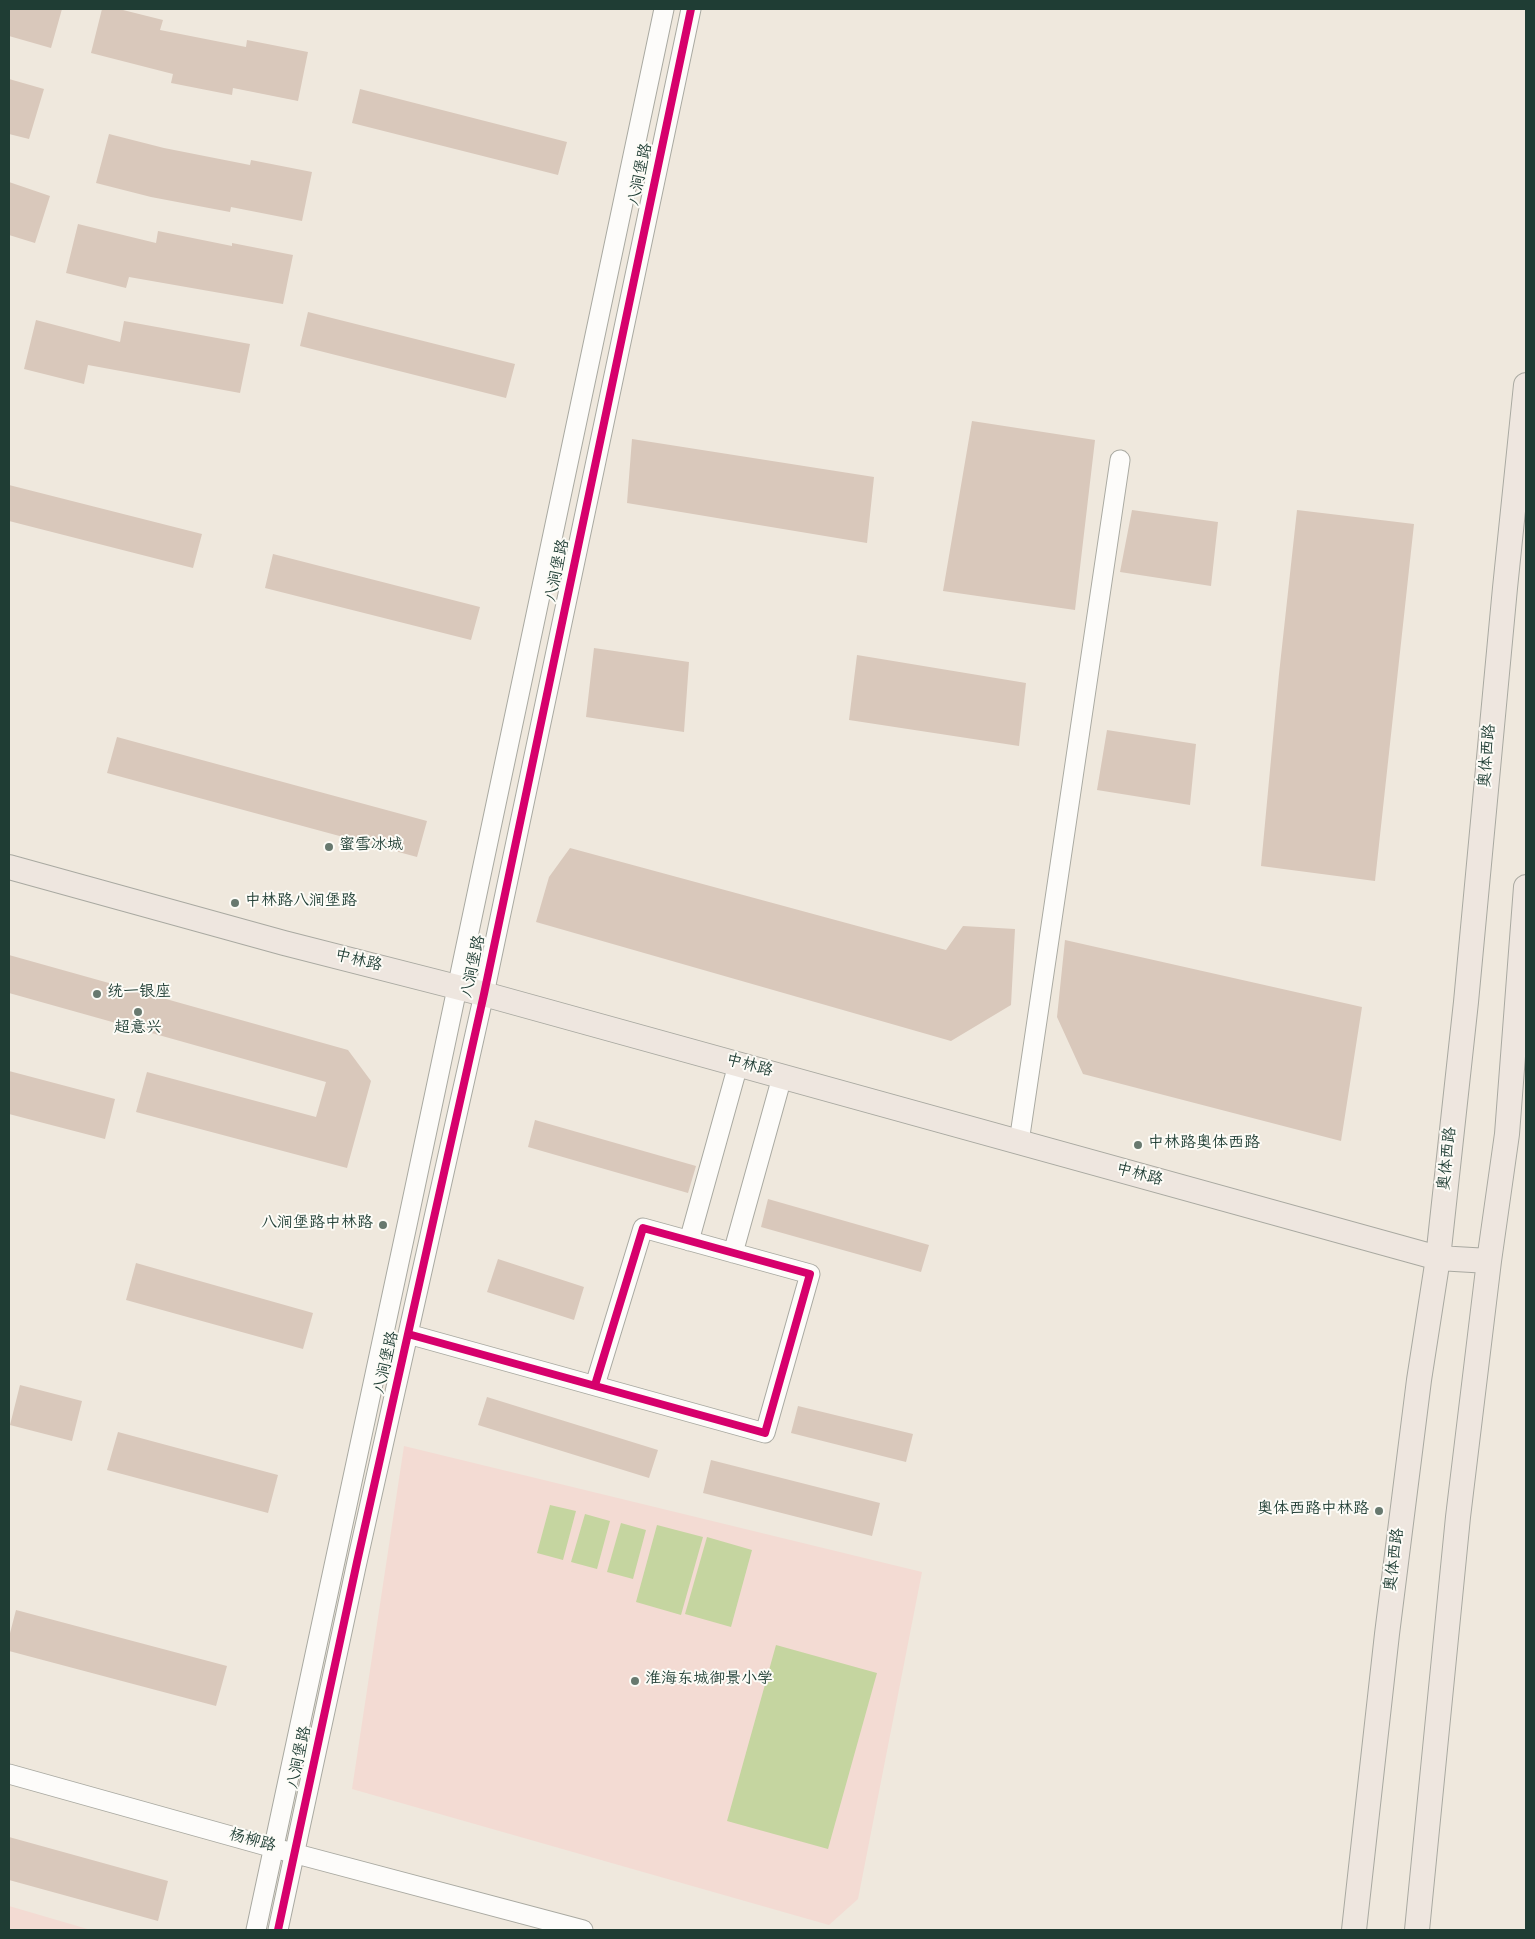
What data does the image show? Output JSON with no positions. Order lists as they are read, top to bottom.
{
  "streets": {
    "main road": ["奥体西路", "中林路"],
    "street": ["八涧堡路", "杨柳路"]
  },
  "crossings": [
    ["八涧堡路", "中林路"],
    ["八涧堡路", "杨柳路"],
    ["奥体西路", "中林路"]
  ],
  "places": [
    "蜜雪冰城",
    "中林路八涧堡路",
    "统一银座",
    "超意兴",
    "中林路奥体西路",
    "八涧堡路中林路",
    "奥体西路中林路",
    "淮海东城御景小学"
  ]
}
